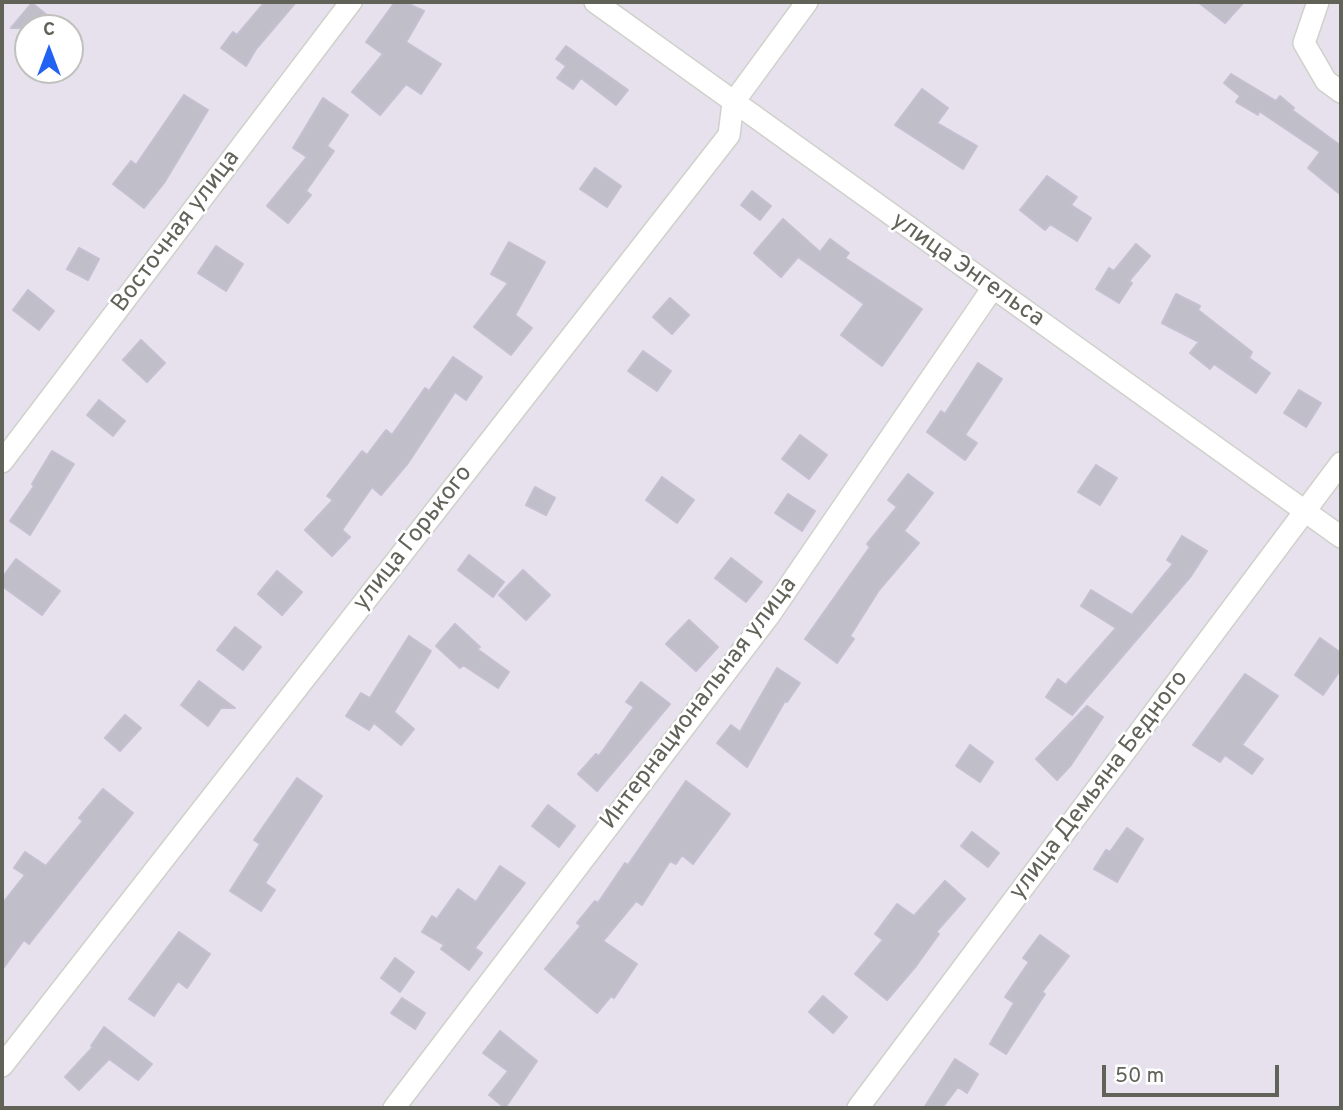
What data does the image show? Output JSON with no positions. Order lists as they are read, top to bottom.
{
  "streets": {
    "street": [
      "Восточная улица",
      "улица Энгельса",
      "улица Горького",
      "Интернациональная улица",
      "улица Демьяна Бедного"
    ]
  },
  "crossings": [
    ["улица Энгельса", "улица Горького"],
    ["улица Энгельса", "Интернациональная улица"],
    ["улица Энгельса", "улица Демьяна Бедного"]
  ],
  "scale_bar": "50 m",
  "north": "top"
}
